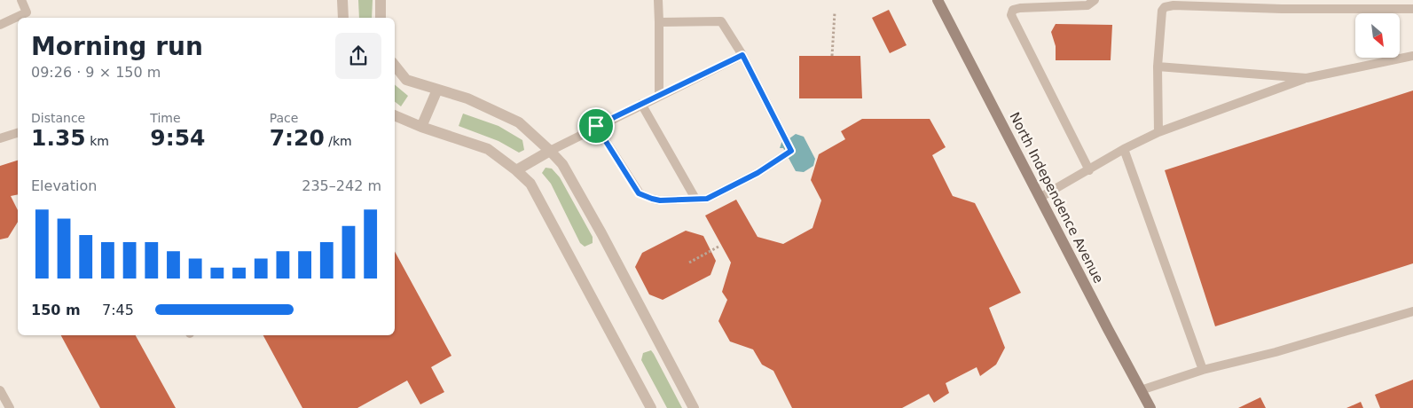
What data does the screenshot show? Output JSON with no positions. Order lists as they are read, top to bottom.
{
  "streets": {
    "street": ["North Independence Avenue"]
  },
  "north": "bottom right",
  "page": {
    "heading": ["Morning run", "09:26 · 9 × 150 m"],
    "stats": [
      ["Distance", "1.35 km"],
      ["Time", "9:54"],
      ["Pace", "7:20 /km"]
    ],
    "chart": ["Elevation", "235–242 m"],
    "list": [
      {
        "name": "150 m",
        "note": "7:45"
      }
    ]
  }
}
